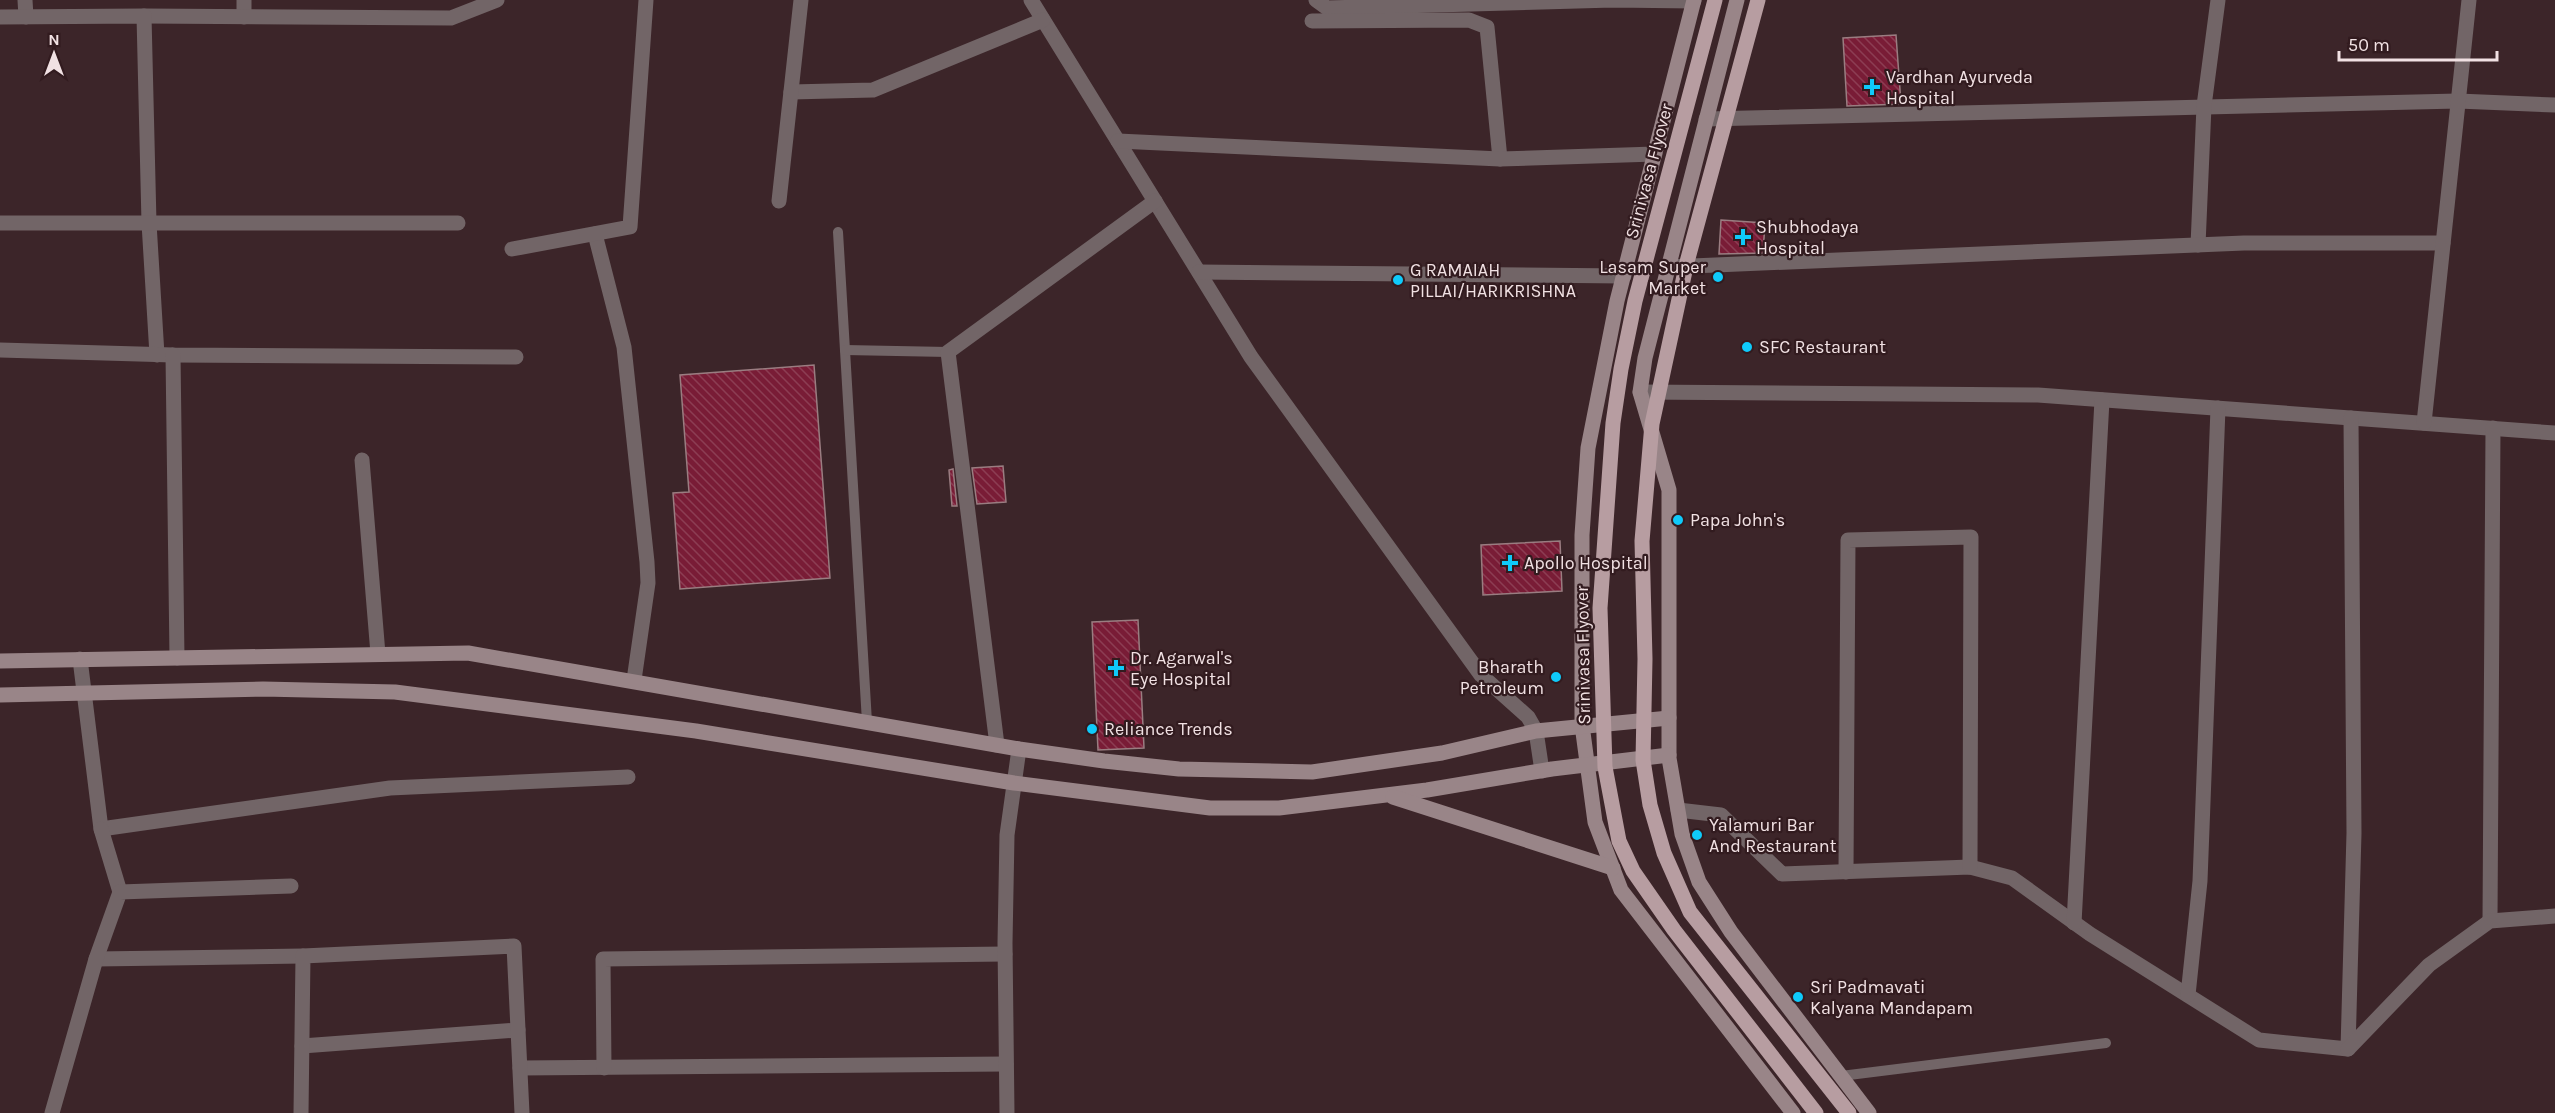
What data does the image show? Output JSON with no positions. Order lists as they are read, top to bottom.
{
  "streets": {
    "main road": ["Srinivasa Flyover"]
  },
  "places": {
    "health": [
      "Vardhan Ayurveda Hospital",
      "Shubhodaya Hospital",
      "Apollo Hospital",
      "Dr. Agarwal's Eye Hospital"
    ],
    "other": [
      "Lasam Super Market",
      "G RAMAIAH PILLAI/HARIKRISHNA",
      "SFC Restaurant",
      "Papa John's",
      "Bharath Petroleum",
      "Reliance Trends",
      "Yalamuri Bar And Restaurant",
      "Sri Padmavati Kalyana Mandapam"
    ]
  },
  "scale_bar": "50 m",
  "north": "top"
}
